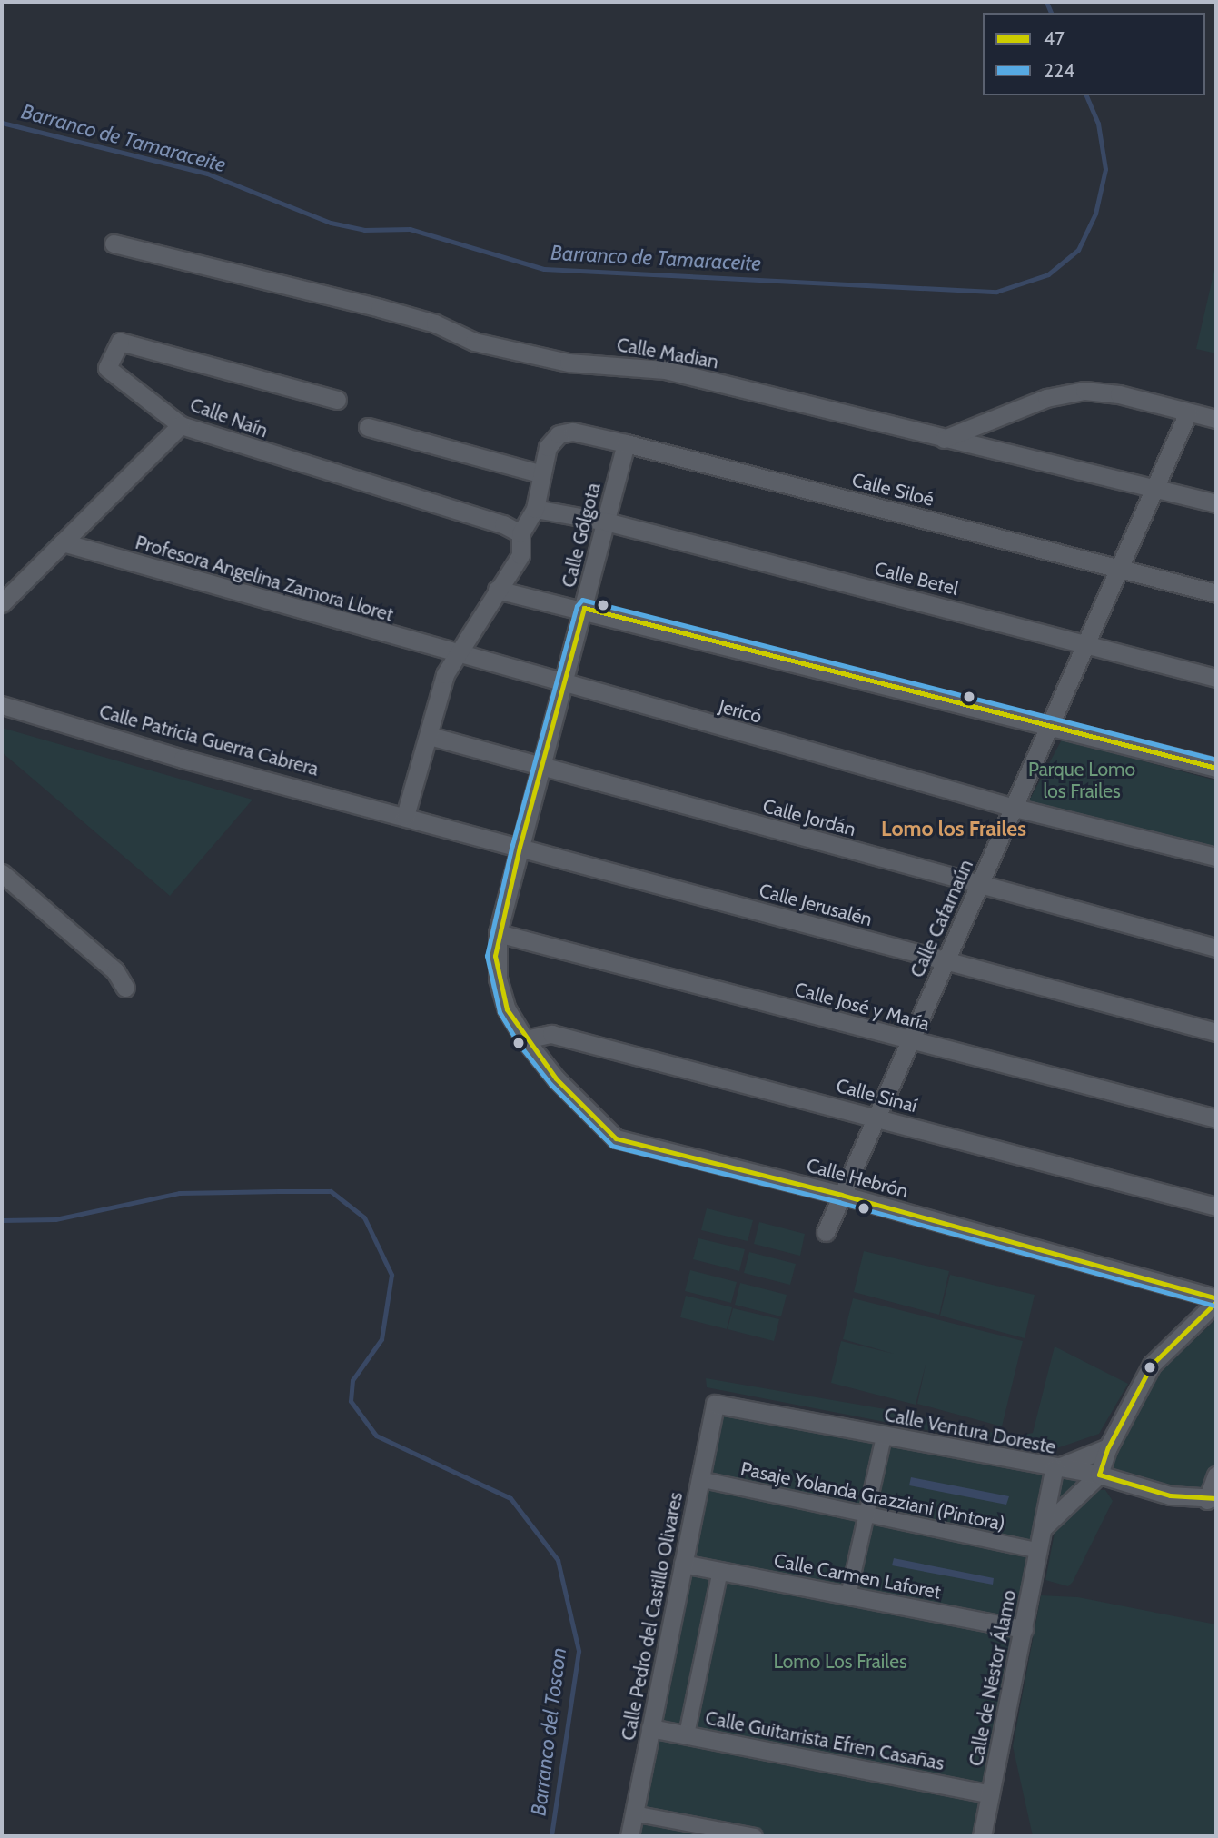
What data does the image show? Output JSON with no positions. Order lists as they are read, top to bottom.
{
  "streets": {
    "street": [
      "Calle Madian",
      "Calle Naín",
      "Calle Siloé",
      "Calle Gólgota",
      "Profesora Angelina Zamora Lloret",
      "Calle Betel",
      "Jericó",
      "Calle Patricia Guerra Cabrera",
      "Calle Jordán",
      "Calle Jerusalén",
      "Calle Cafarnaún",
      "Calle José y María",
      "Calle Sinaí",
      "Calle Hebrón",
      "Calle Ventura Doreste",
      "Pasaje Yolanda Grazziani (Pintora)",
      "Calle Carmen Laforet",
      "Calle Pedro del Castillo Olivares",
      "Calle de Néstor Álamo",
      "Calle Guitarrista Efren Casañas"
    ]
  },
  "crossings": [
    ["Calle Madian", "Calle Cafarnaún"],
    ["Calle Siloé", "Calle Gólgota"],
    ["Calle Siloé", "Calle Cafarnaún"],
    ["Calle Gólgota", "Calle Betel"],
    ["Calle Gólgota", "Jericó"],
    ["Calle Gólgota", "Calle Jordán"],
    ["Calle Gólgota", "Calle Jerusalén"],
    ["Calle Gólgota", "Calle José y María"],
    ["Calle Gólgota", "Calle Sinaí"],
    ["Calle Gólgota", "Calle Hebrón"],
    ["Profesora Angelina Zamora Lloret", "Jericó"],
    ["Calle Betel", "Calle Cafarnaún"],
    ["Jericó", "Calle Cafarnaún"],
    ["Calle Patricia Guerra Cabrera", "Calle Jerusalén"],
    ["Calle Jordán", "Calle Cafarnaún"],
    ["Calle Jerusalén", "Calle Cafarnaún"],
    ["Calle Cafarnaún", "Calle José y María"],
    ["Calle Cafarnaún", "Calle Sinaí"],
    ["Calle Cafarnaún", "Calle Hebrón"],
    ["Calle Sinaí", "Calle Hebrón"],
    ["Calle Ventura Doreste", "Calle Pedro del Castillo Olivares"],
    ["Calle Ventura Doreste", "Calle de Néstor Álamo"],
    ["Pasaje Yolanda Grazziani (Pintora)", "Calle Pedro del Castillo Olivares"],
    ["Pasaje Yolanda Grazziani (Pintora)", "Calle de Néstor Álamo"],
    ["Calle Carmen Laforet", "Calle Pedro del Castillo Olivares"],
    ["Calle Carmen Laforet", "Calle de Néstor Álamo"],
    ["Calle Pedro del Castillo Olivares", "Calle Guitarrista Efren Casañas"],
    ["Calle de Néstor Álamo", "Calle Guitarrista Efren Casañas"]
  ],
  "districts": ["Lomo los Frailes"],
  "water": ["Barranco de Tamaraceite", "Barranco del Toscon"],
  "parks": ["Parque Lomo los Frailes", "Lomo Los Frailes"],
  "lines": ["transit line 224", "transit line 47"],
  "legend": ["47", "224"]
}
